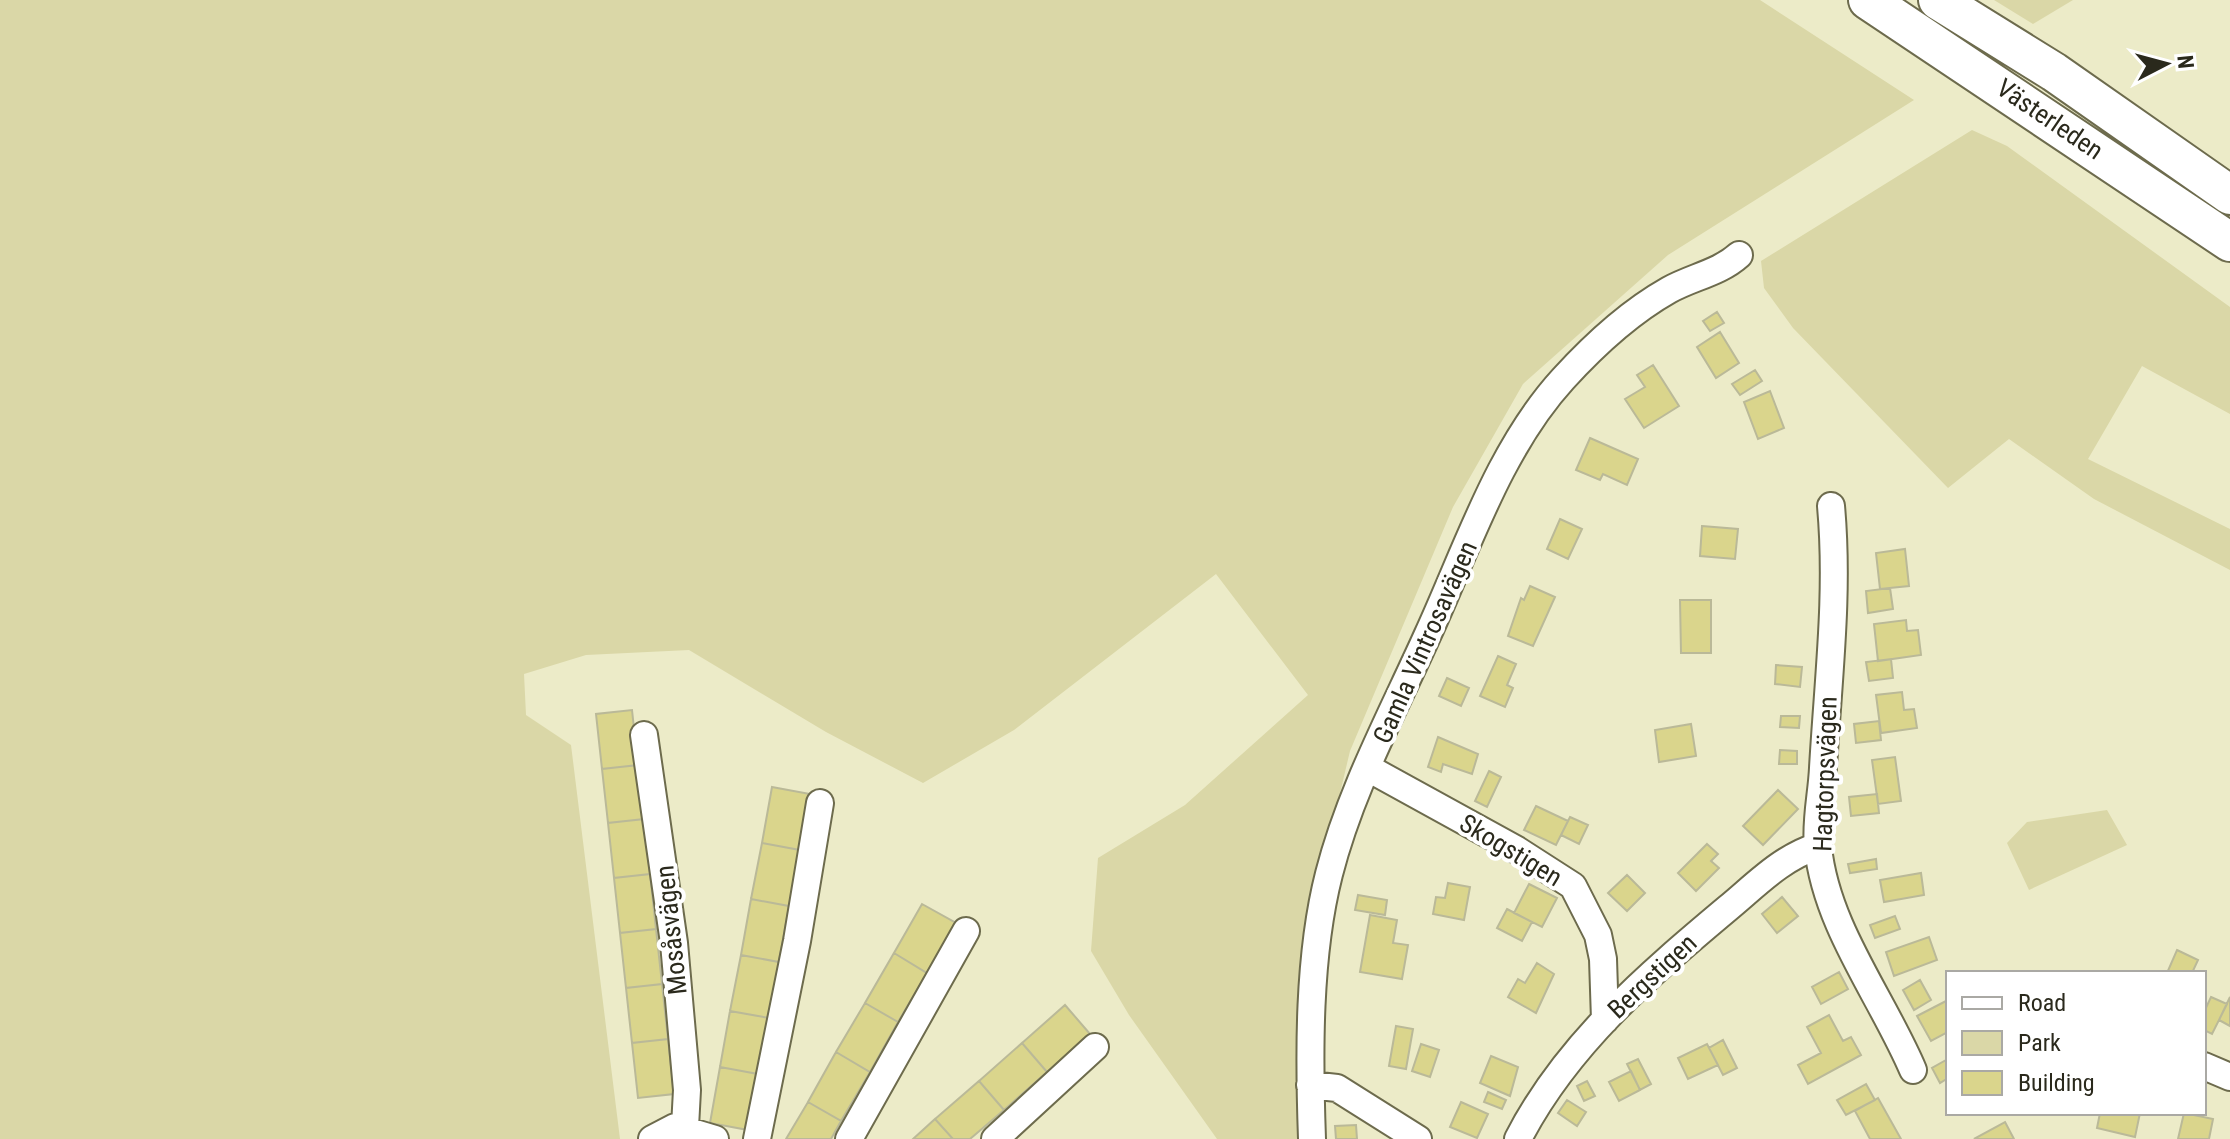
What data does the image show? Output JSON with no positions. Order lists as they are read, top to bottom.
{
  "streets": {
    "highway": ["Västerleden"],
    "street": [
      "Gamla Vintrosavägen",
      "Hagtorpsvägen",
      "Skogstigen",
      "Mosåsvägen",
      "Bergstigen"
    ]
  },
  "crossings": [
    ["Gamla Vintrosavägen", "Skogstigen"],
    ["Hagtorpsvägen", "Bergstigen"],
    ["Skogstigen", "Bergstigen"]
  ],
  "legend": ["Road", "Park", "Building"],
  "north": "right"
}
